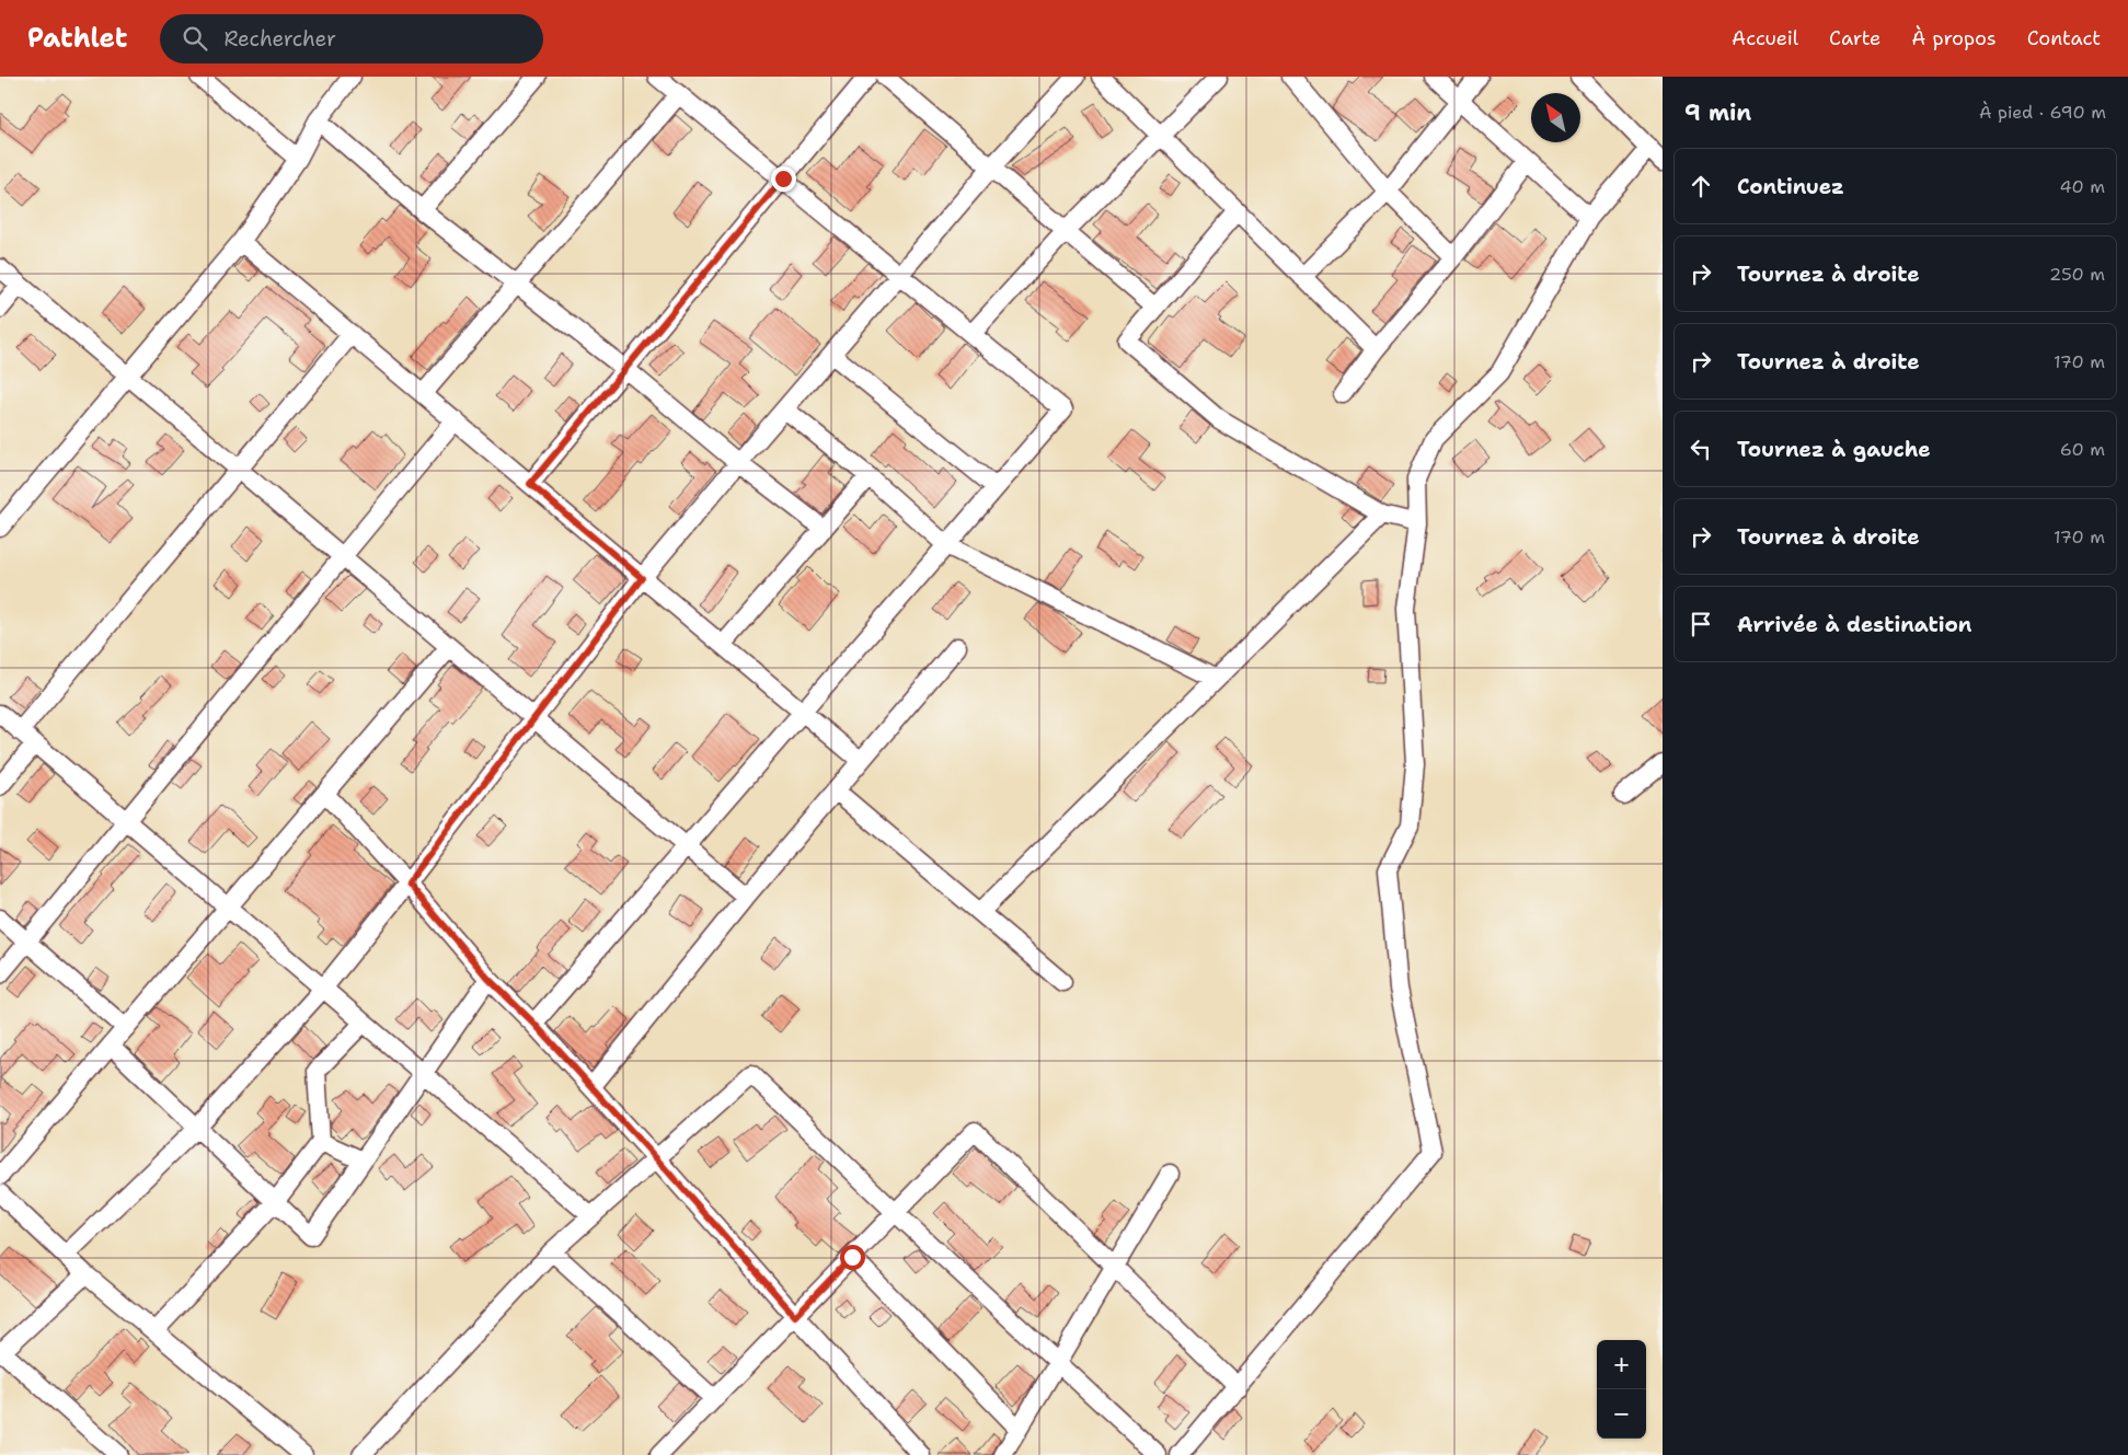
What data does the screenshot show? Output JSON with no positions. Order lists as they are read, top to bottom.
{
  "north": "top left",
  "page": {
    "header": "Pathlet",
    "search": "Rechercher",
    "nav": [
      "Accueil",
      "Carte",
      "À propos",
      "Contact"
    ],
    "heading": ["9 min", "À pied · 690 m"],
    "list": [
      ["Continuez", "40 m"],
      ["Tournez à droite", "250 m"],
      ["Tournez à droite", "170 m"],
      ["Tournez à gauche", "60 m"],
      ["Tournez à droite", "170 m"],
      "Arrivée à destination"
    ],
    "map_buttons": ["+", "−"]
  }
}
